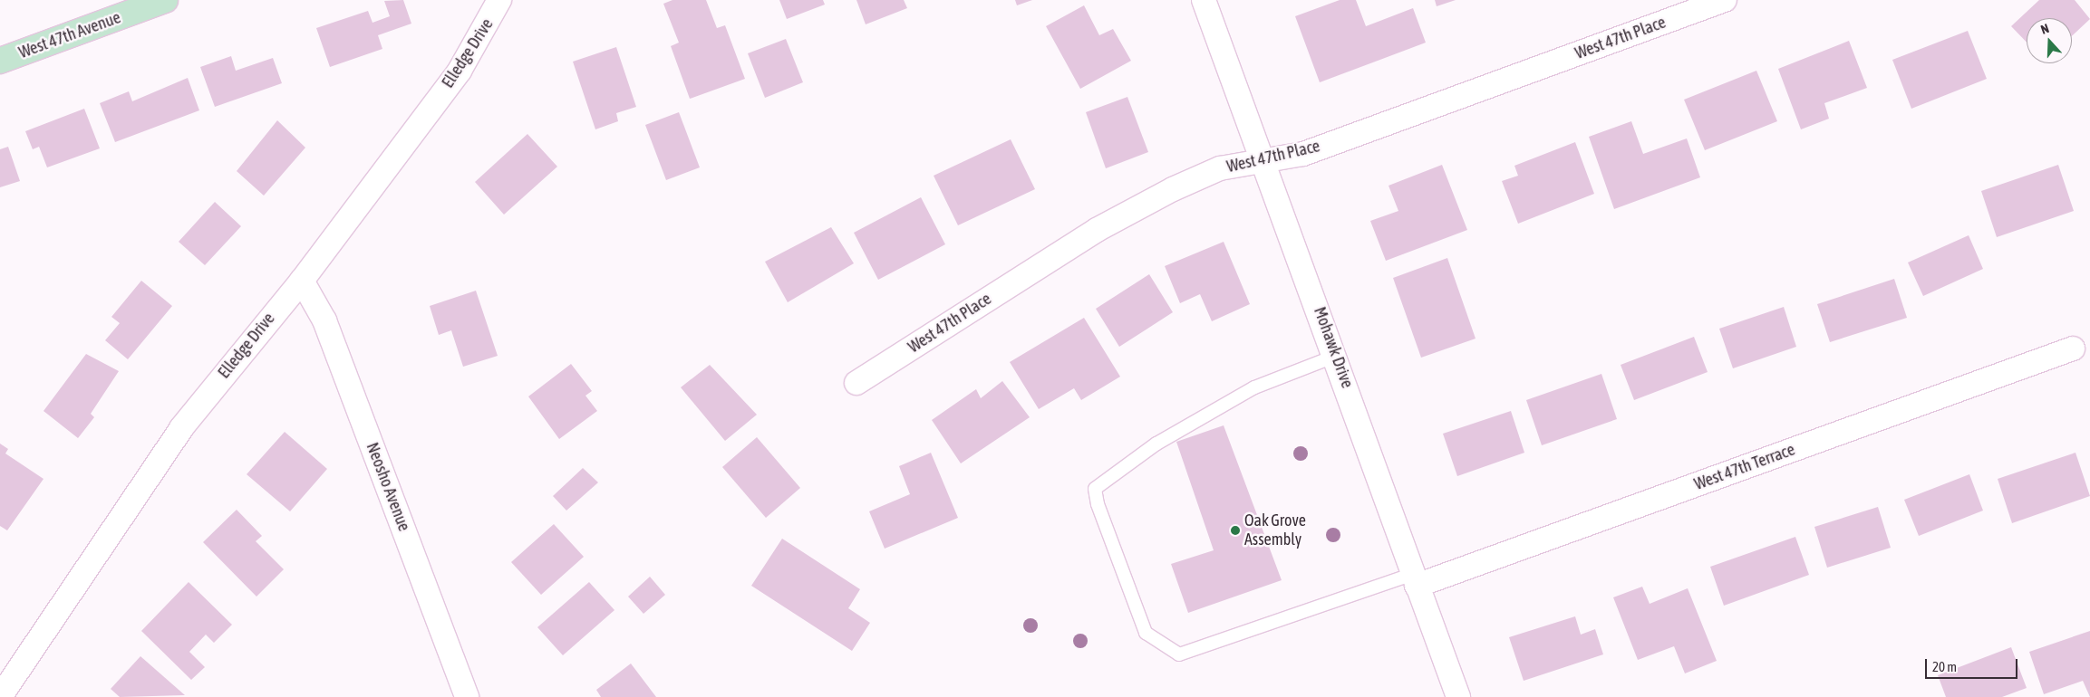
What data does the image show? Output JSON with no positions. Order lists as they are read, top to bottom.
{
  "streets": {
    "street": [
      "West 47th Avenue",
      "West 47th Place",
      "Elledge Drive",
      "Mohawk Drive",
      "West 47th Terrace",
      "Neosho Avenue"
    ]
  },
  "crossings": [
    ["West 47th Place", "Mohawk Drive"],
    ["Elledge Drive", "Neosho Avenue"],
    ["Mohawk Drive", "West 47th Terrace"]
  ],
  "places": ["Oak Grove Assembly"],
  "scale_bar": "20 m",
  "north": "top"
}
